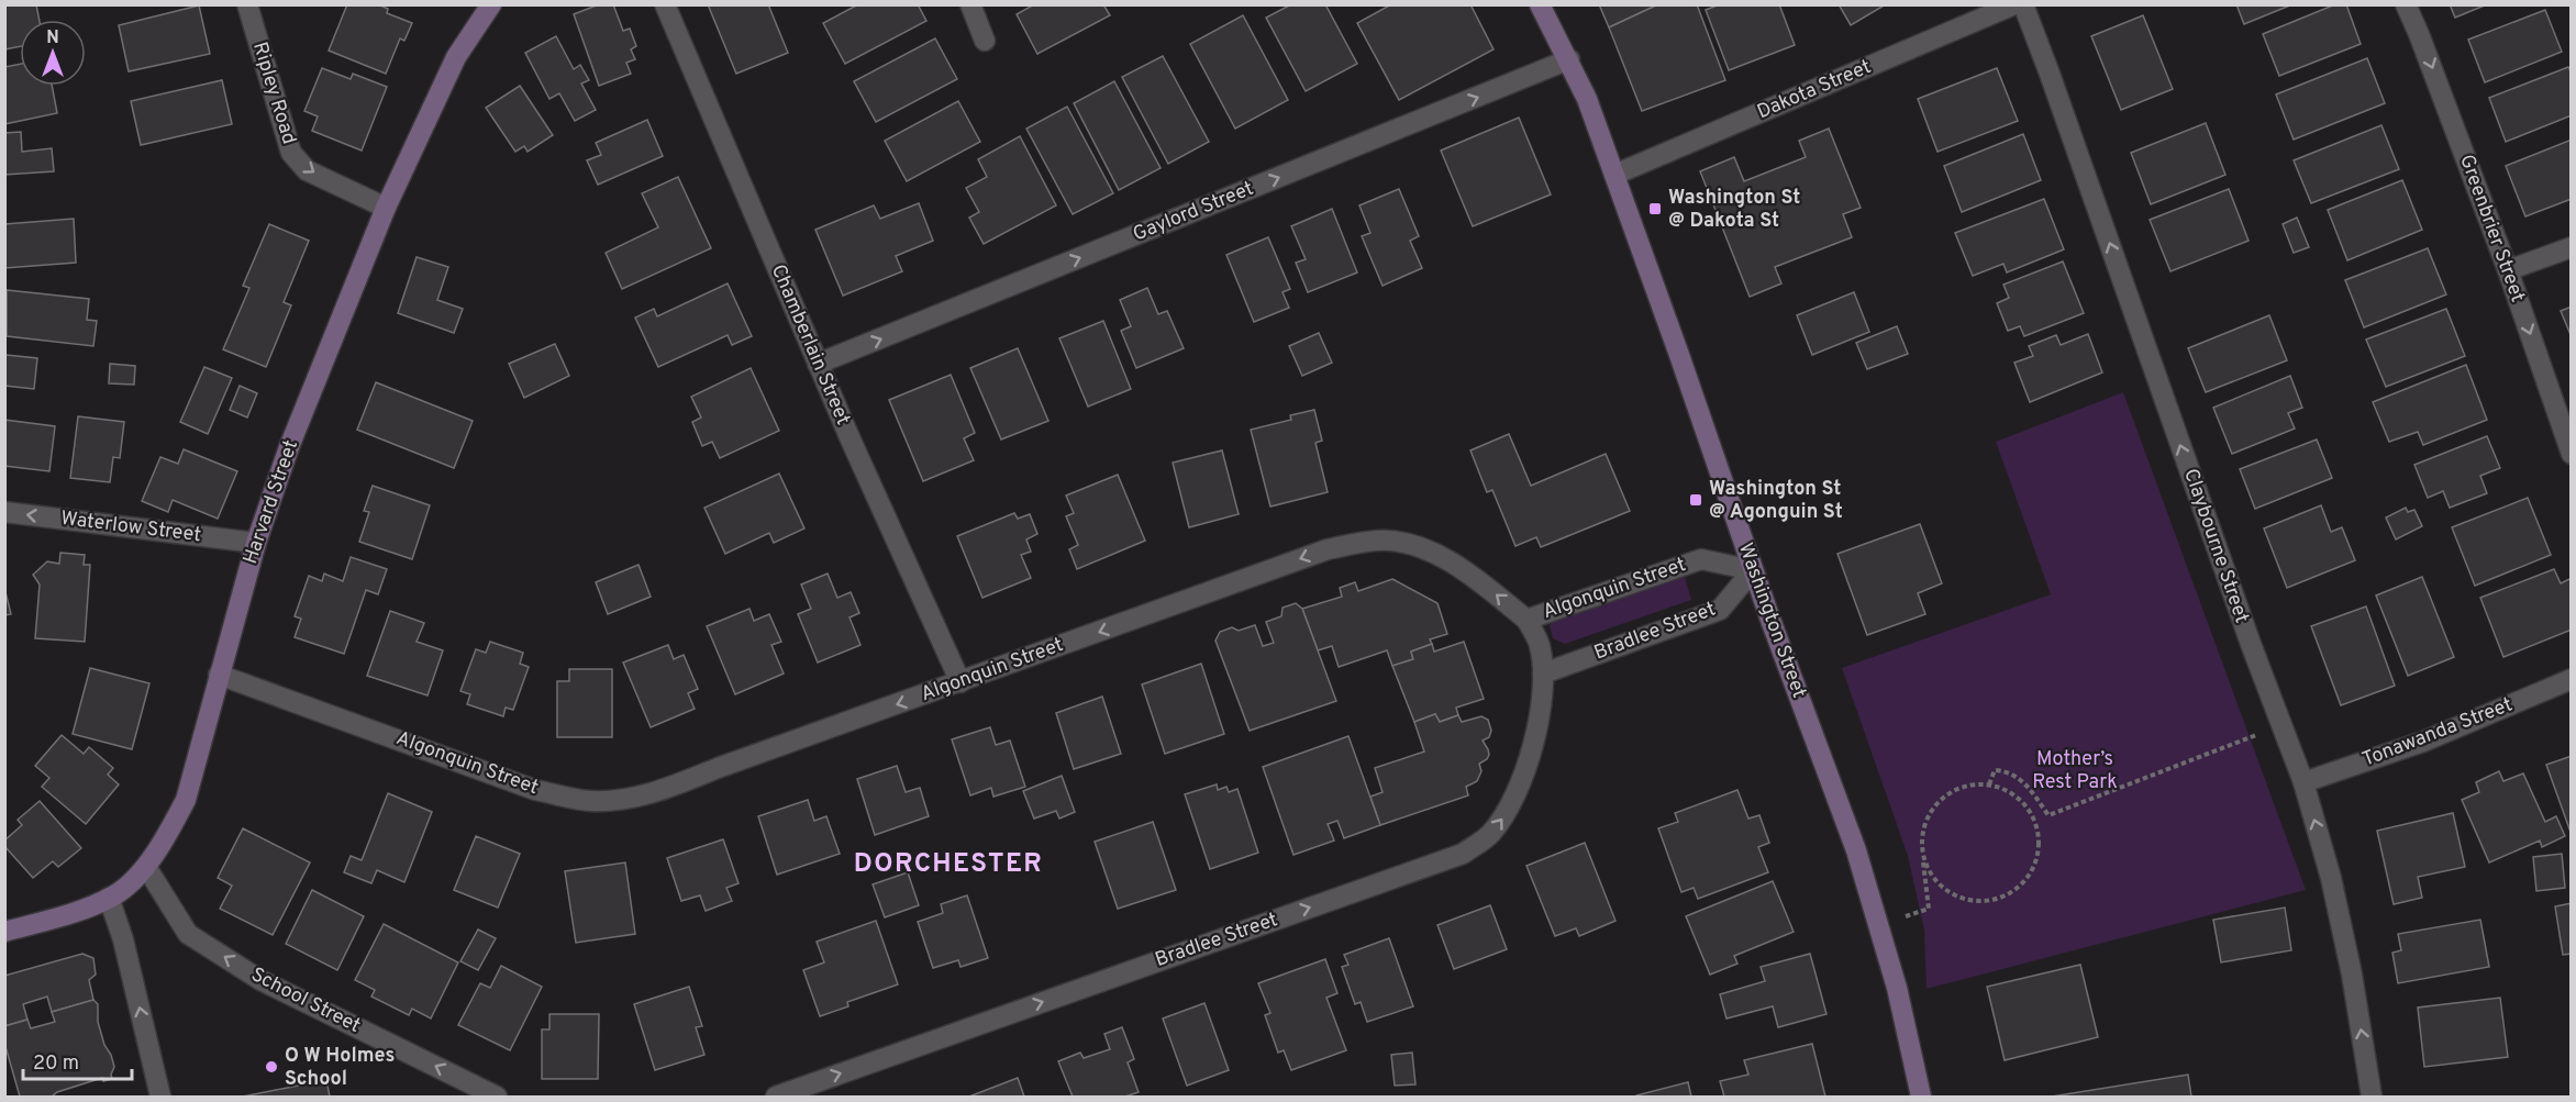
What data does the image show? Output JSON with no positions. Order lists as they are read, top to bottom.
{
  "streets": {
    "main road": ["Harvard Street", "Washington Street"],
    "street": [
      "Dakota Street",
      "Ripley Road",
      "Gaylord Street",
      "Greenbrier Street",
      "Chamberlain Street",
      "Waterlow Street",
      "Claybourne Street",
      "Algonquin Street",
      "Bradlee Street",
      "Tonawanda Street",
      "School Street"
    ]
  },
  "crossings": [
    ["Dakota Street", "Washington Street"],
    ["Ripley Road", "Harvard Street"],
    ["Gaylord Street", "Chamberlain Street"],
    ["Gaylord Street", "Washington Street"],
    ["Chamberlain Street", "Algonquin Street"],
    ["Harvard Street", "Waterlow Street"],
    ["Harvard Street", "Algonquin Street"],
    ["Harvard Street", "School Street"],
    ["Claybourne Street", "Tonawanda Street"],
    ["Algonquin Street", "Washington Street"],
    ["Algonquin Street", "Bradlee Street"],
    ["Washington Street", "Bradlee Street"]
  ],
  "one_way": [
    "Ripley Road",
    "Gaylord Street",
    "Greenbrier Street",
    "Waterlow Street",
    "Claybourne Street",
    "Algonquin Street",
    "Bradlee Street",
    "School Street"
  ],
  "districts": ["DORCHESTER"],
  "parks": ["Mother’s Rest Park"],
  "places": {
    "transit": ["Washington St @ Dakota St", "Washington St @ Agonguin St"],
    "other": ["O W Holmes School"]
  },
  "scale_bar": "20 m",
  "north": "top"
}
